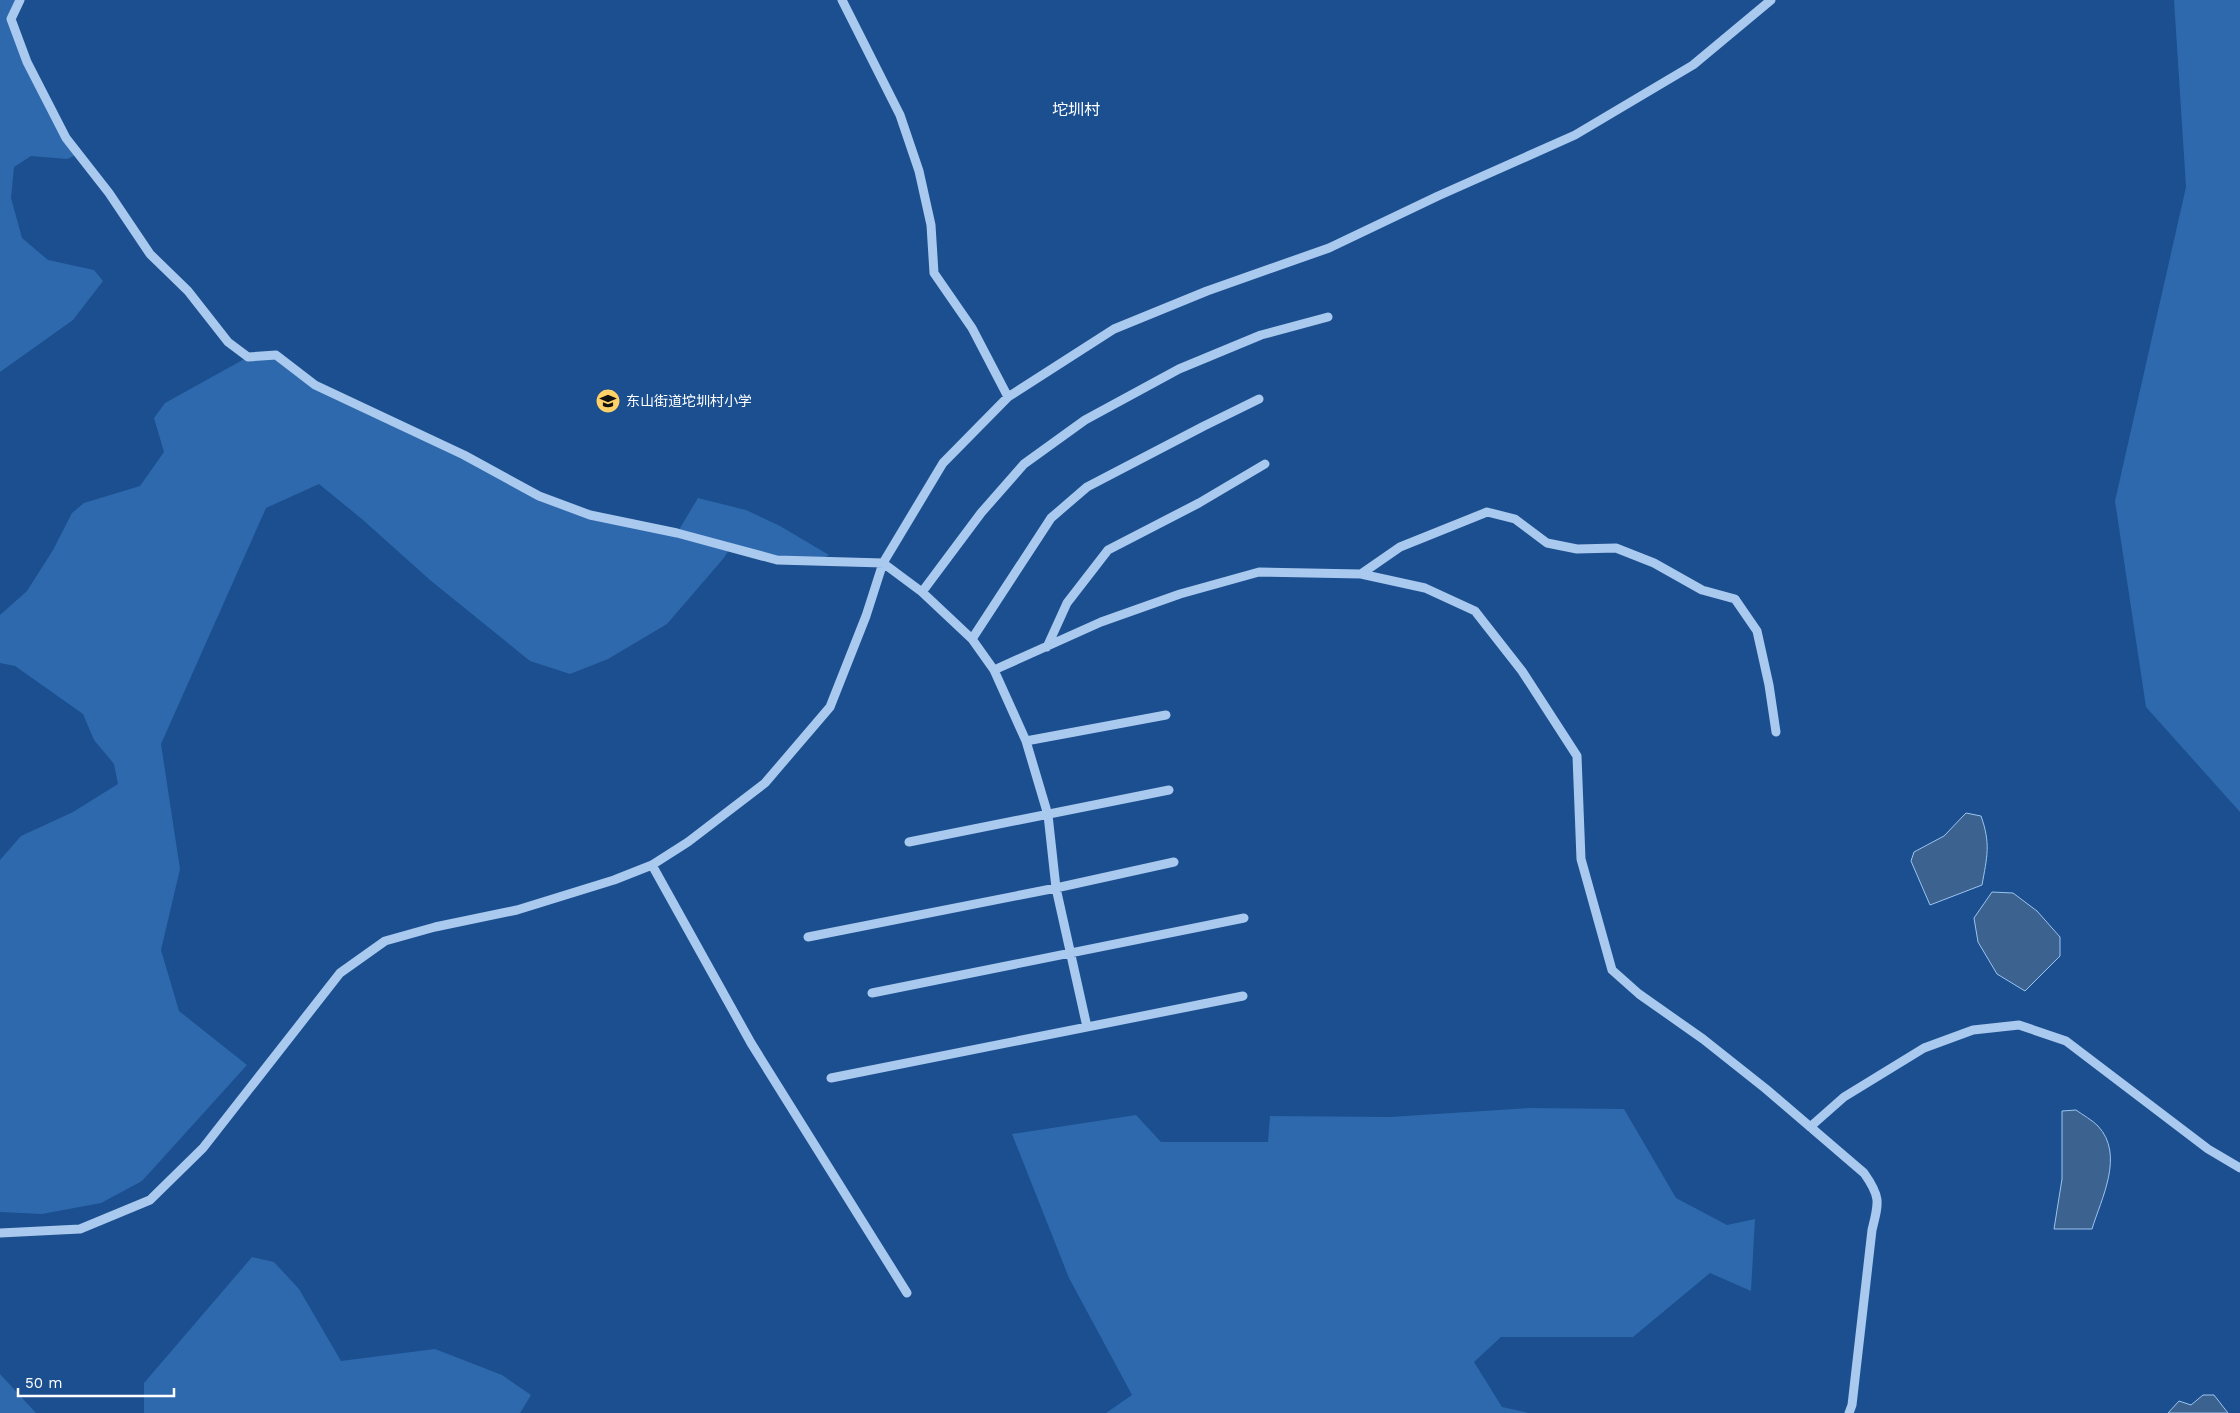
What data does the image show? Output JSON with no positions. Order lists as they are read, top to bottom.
{
  "districts": ["坨圳村"],
  "places": {
    "school or university": ["东山街道坨圳村小学"]
  },
  "scale_bar": "50 m"
}
